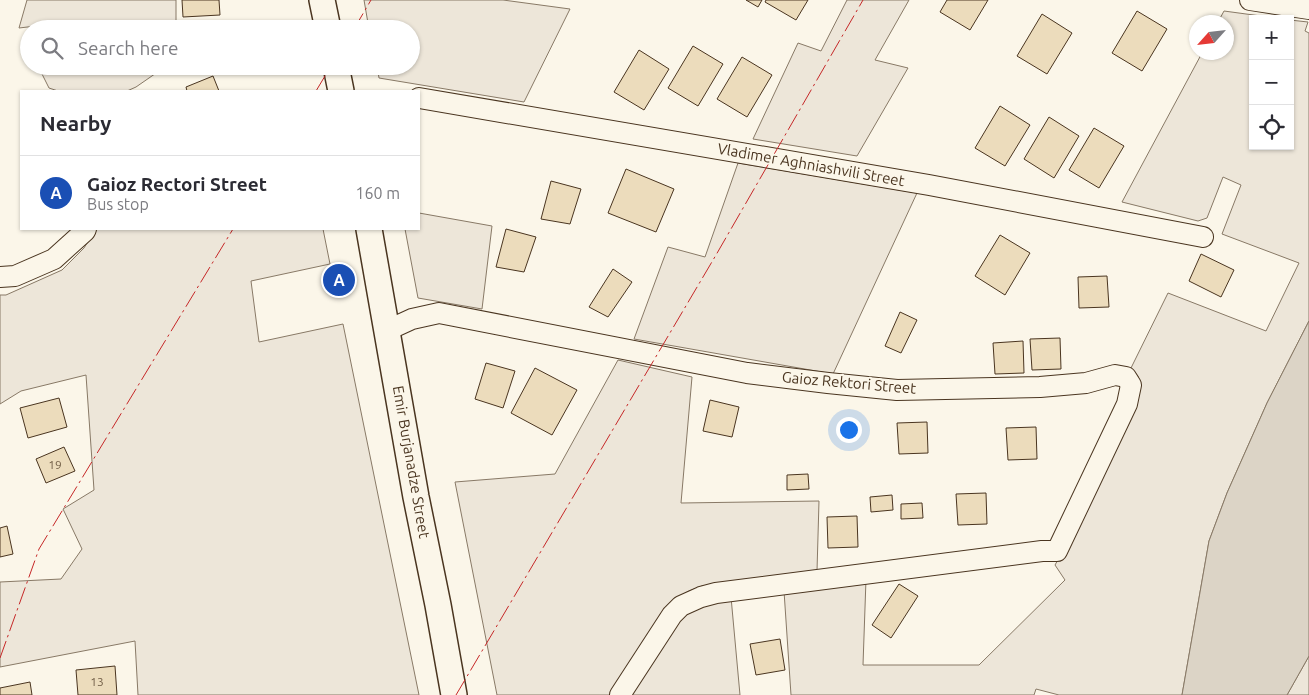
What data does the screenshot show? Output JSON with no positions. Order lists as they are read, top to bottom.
{
  "streets": {
    "street": ["Vladimer Aghniashvili Street", "Gaioz Rektori Street", "Emir Burjanadze Street"]
  },
  "crossings": [
    ["Gaioz Rektori Street", "Emir Burjanadze Street"]
  ],
  "house_numbers": ["19", "13"],
  "north": "bottom left",
  "page": {
    "map_buttons": ["+", "−"],
    "search": "Search here",
    "heading": "Nearby",
    "list": [
      {
        "mark": "A",
        "name": "Gaioz Rectori Street",
        "note": "Bus stop",
        "value": "160 m"
      }
    ],
    "pins": "A"
  }
}
